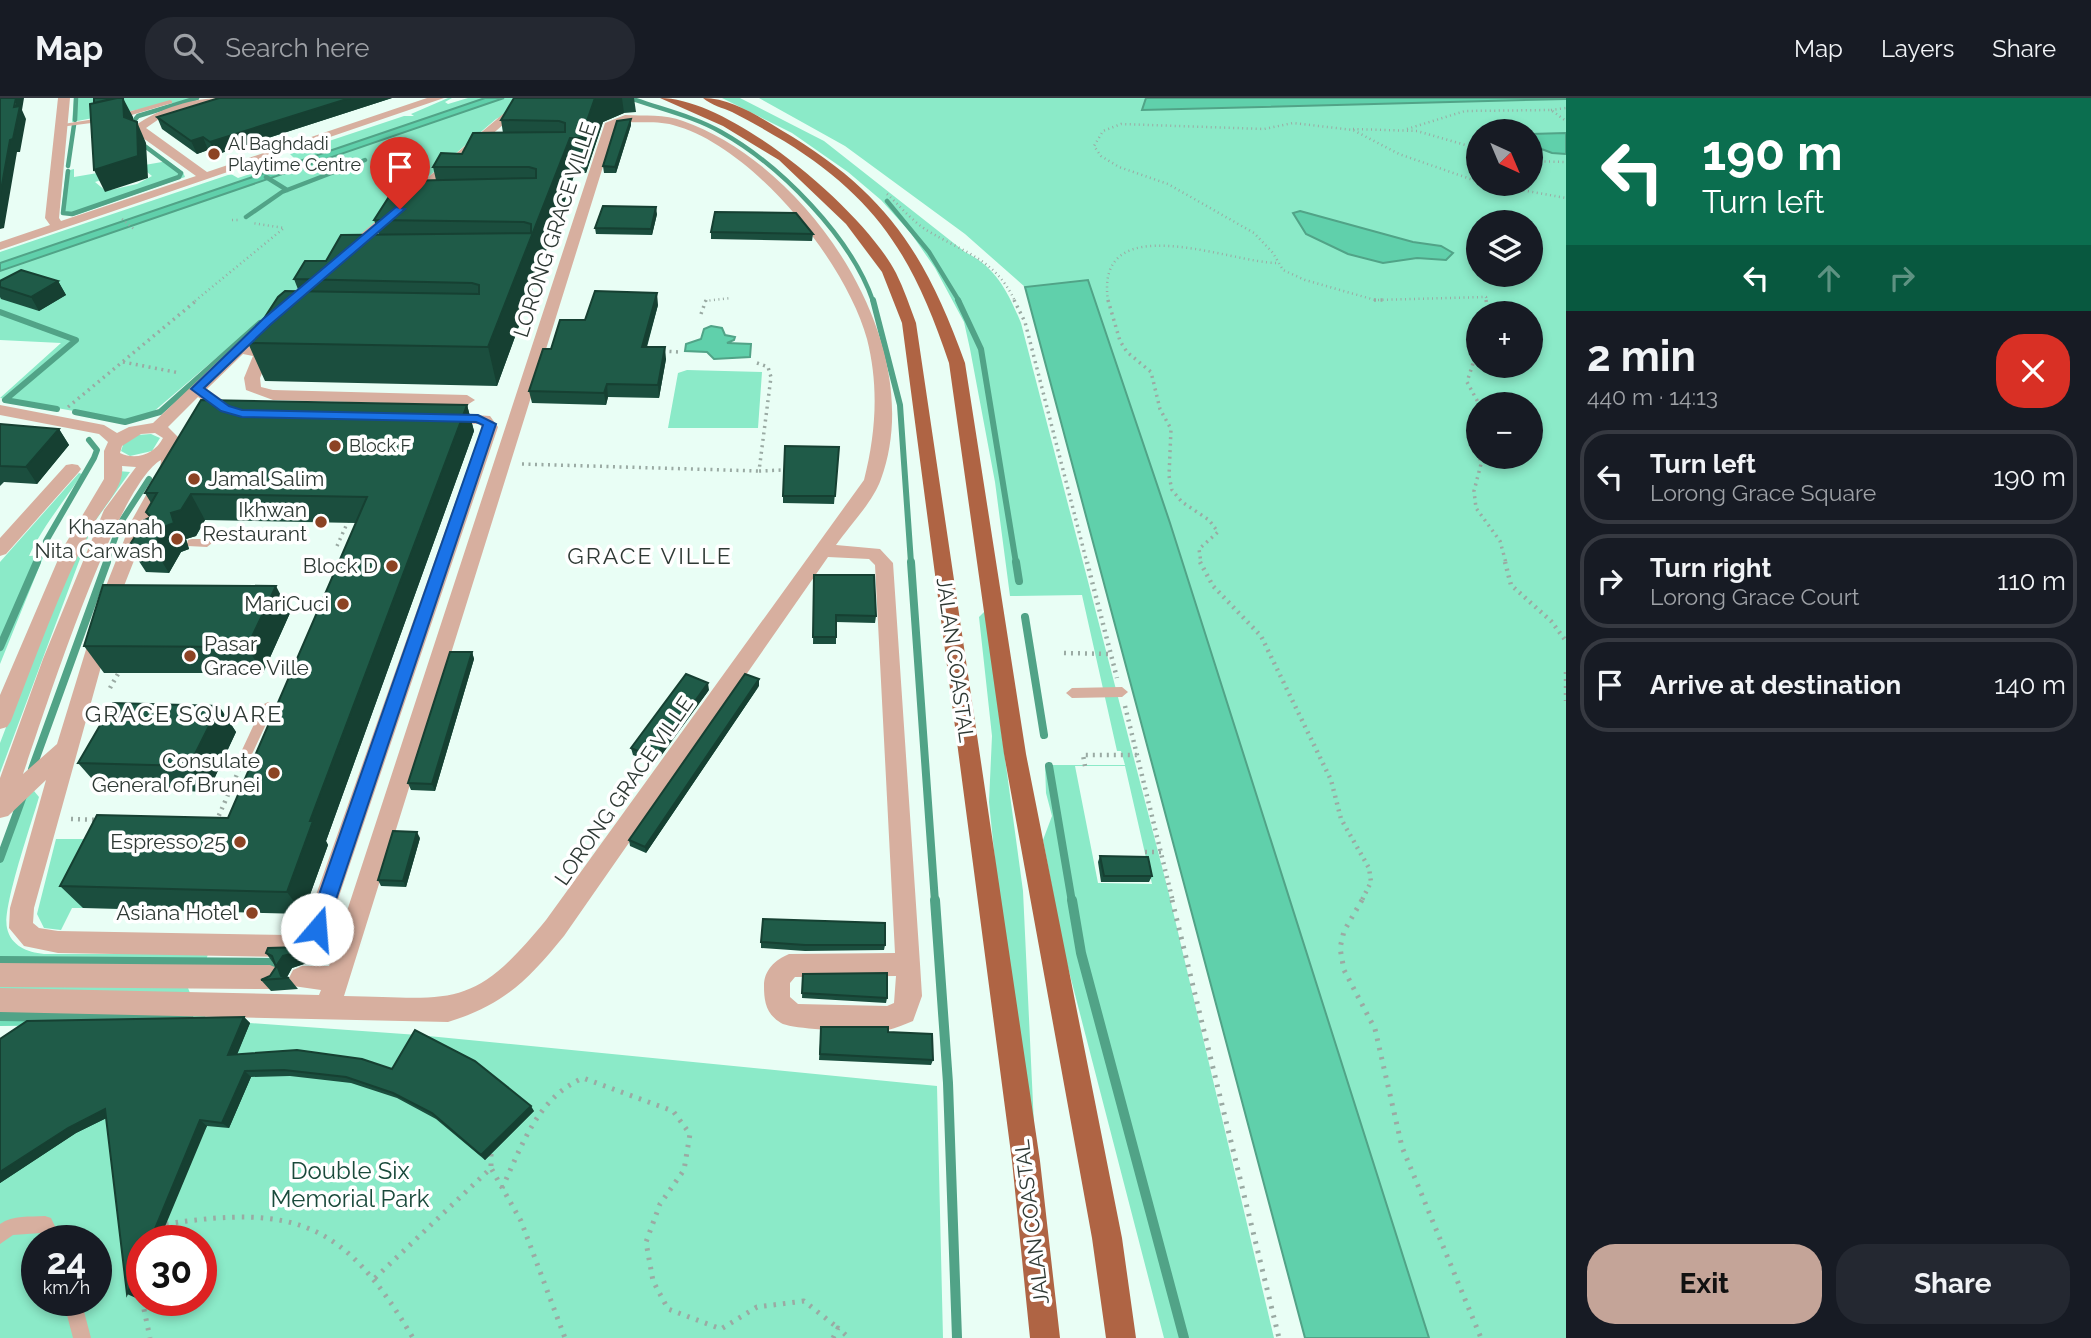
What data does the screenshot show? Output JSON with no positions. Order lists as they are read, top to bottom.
{
  "streets": {
    "highway": ["JALAN COASTAL"],
    "street": ["LORONG GRACE VILLE"]
  },
  "districts": ["GRACE VILLE", "GRACE SQUARE"],
  "parks": ["Double Six Memorial Park"],
  "places": [
    "Al Baghdadi Playtime Centre",
    "Block F",
    "Jamal Salim",
    "Ikhwan Restaurant",
    "Khazanah Nita Carwash",
    "Block D",
    "MariCuci",
    "Pasar Grace Ville",
    "Consulate General of Brunei",
    "Espresso 25",
    "Asiana Hotel"
  ],
  "north": "bottom right",
  "page": {
    "header": "Map",
    "search": "Search here",
    "nav": ["Map", "Layers", "Share"],
    "turn": ["190 m", "Turn left"],
    "map_buttons": ["+", "−"],
    "heading": ["2 min", "440 m · 14:13"],
    "list": [
      {
        "name": "Turn left",
        "note": "Lorong Grace Square",
        "value": "190 m"
      },
      {
        "name": "Turn right",
        "note": "Lorong Grace Court",
        "value": "110 m"
      },
      {
        "name": "Arrive at destination",
        "value": "140 m"
      }
    ],
    "speed": "24 km/h",
    "limit": "30",
    "buttons": ["Exit", "Share"]
  }
}
